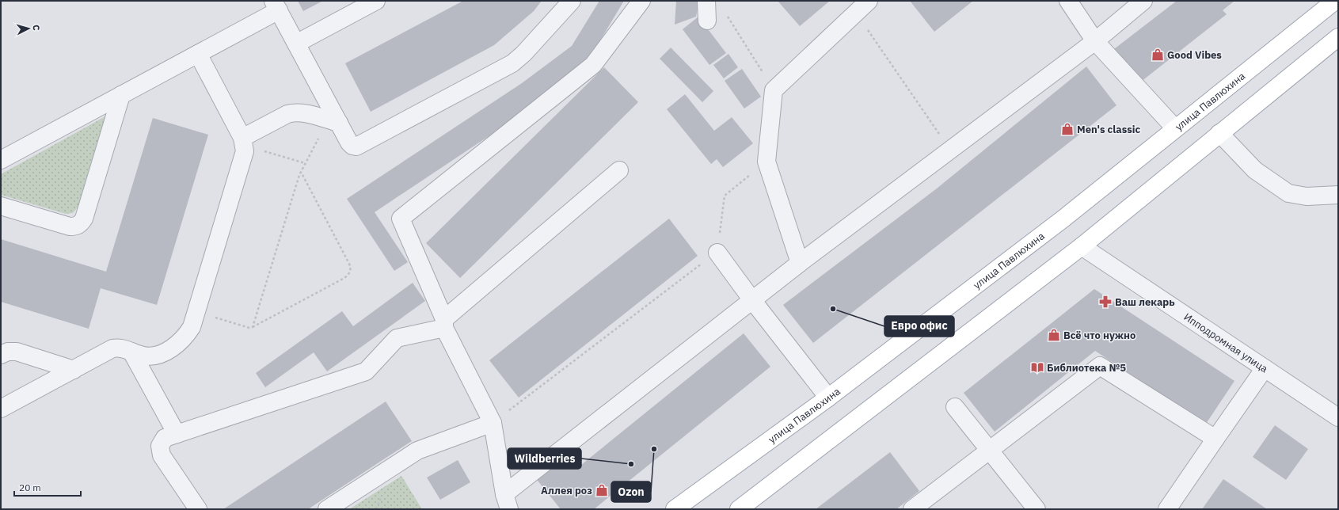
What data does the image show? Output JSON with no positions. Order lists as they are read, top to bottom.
{
  "streets": {
    "main road": ["улица Павлюхина"],
    "street": ["Ипподромная улица"]
  },
  "places": {
    "shop": [
      "Good Vibes",
      "Men's classic",
      "Всё что нужно",
      "Аллея роз"
    ],
    "pharmacy": ["Ваш лекарь"],
    "other": ["Евро офис", "Ozon", "Wildberries"],
    "library": ["Библиотека №5"]
  },
  "scale_bar": "20 m",
  "north": "right"
}
